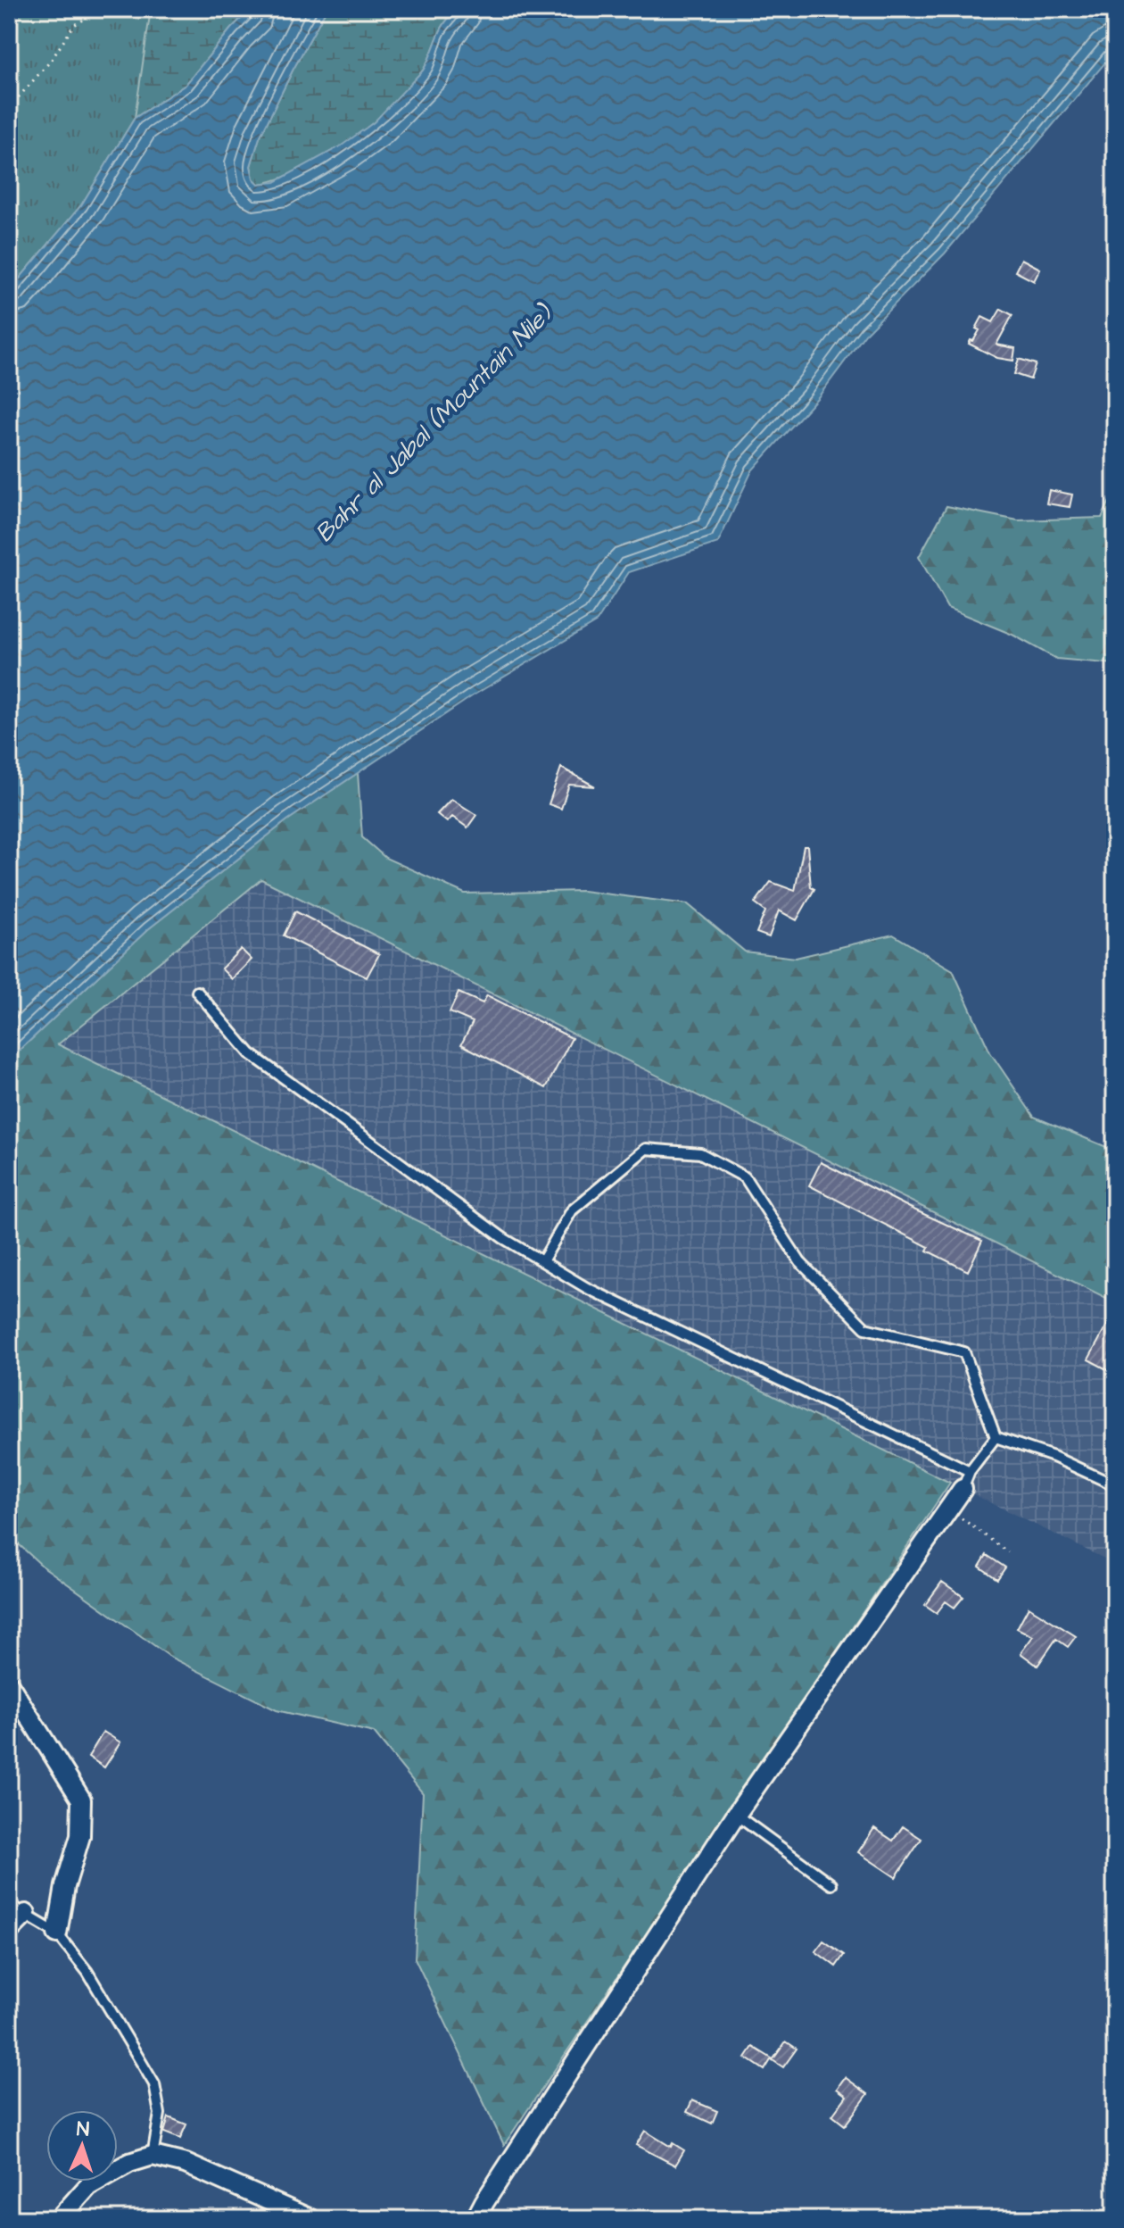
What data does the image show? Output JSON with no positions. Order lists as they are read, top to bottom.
{
  "water": ["Bahr al Jabal (Mountain Nile)"],
  "north": "top"
}
